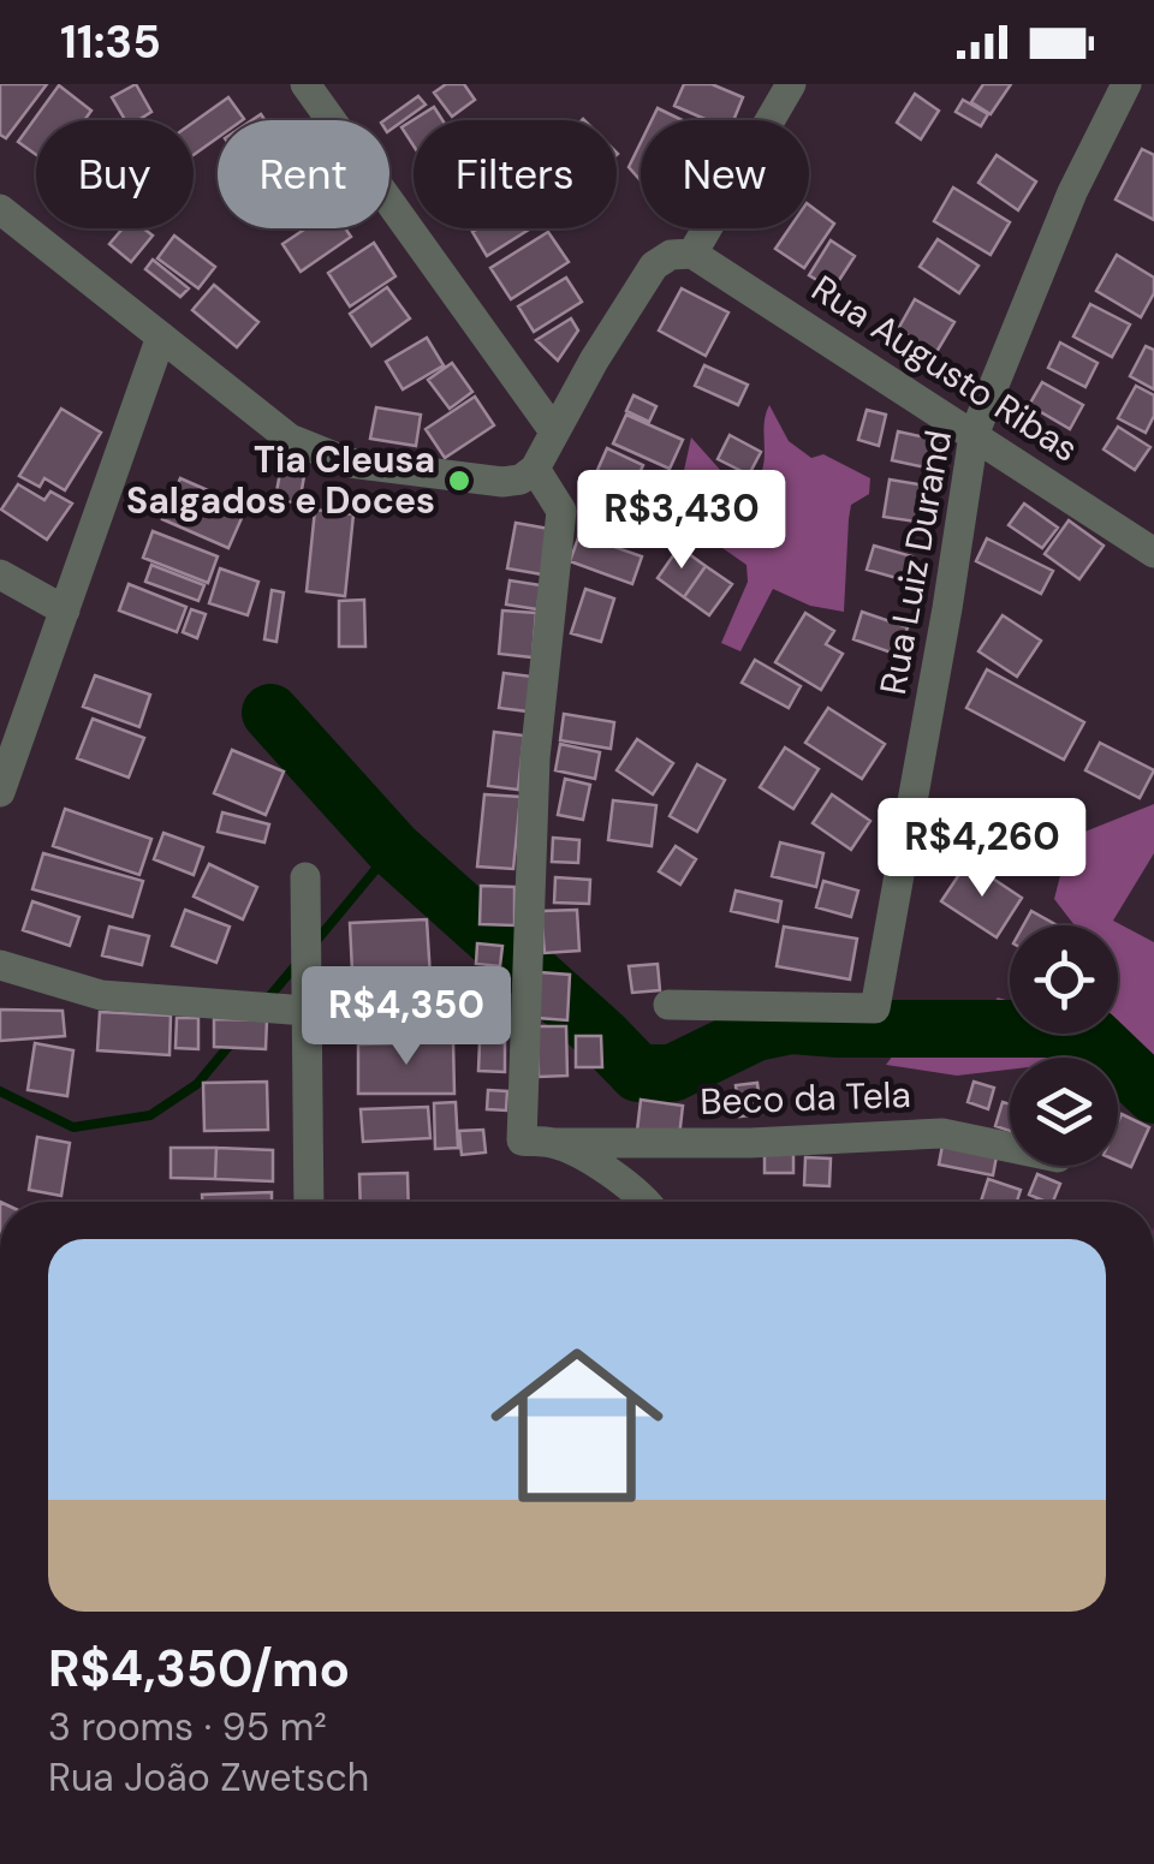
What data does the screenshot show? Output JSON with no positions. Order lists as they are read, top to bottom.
{
  "streets": {
    "street": ["Rua Augusto Ribas", "Rua Luiz Durand", "Beco da Tela"]
  },
  "crossings": [
    ["Rua Augusto Ribas", "Rua Luiz Durand"]
  ],
  "places": ["Tia Cleusa Salgados e Doces"],
  "page": {
    "status": "11:35",
    "chip": [
      "Buy",
      "Rent",
      "Filters",
      "New"
    ],
    "price": ["R$3,430", "R$4,260", "R$4,350"],
    "list": [
      {
        "name": "R$4,350/mo",
        "note": "3 rooms · 95 m² · Rua João Zwetsch"
      }
    ]
  }
}
